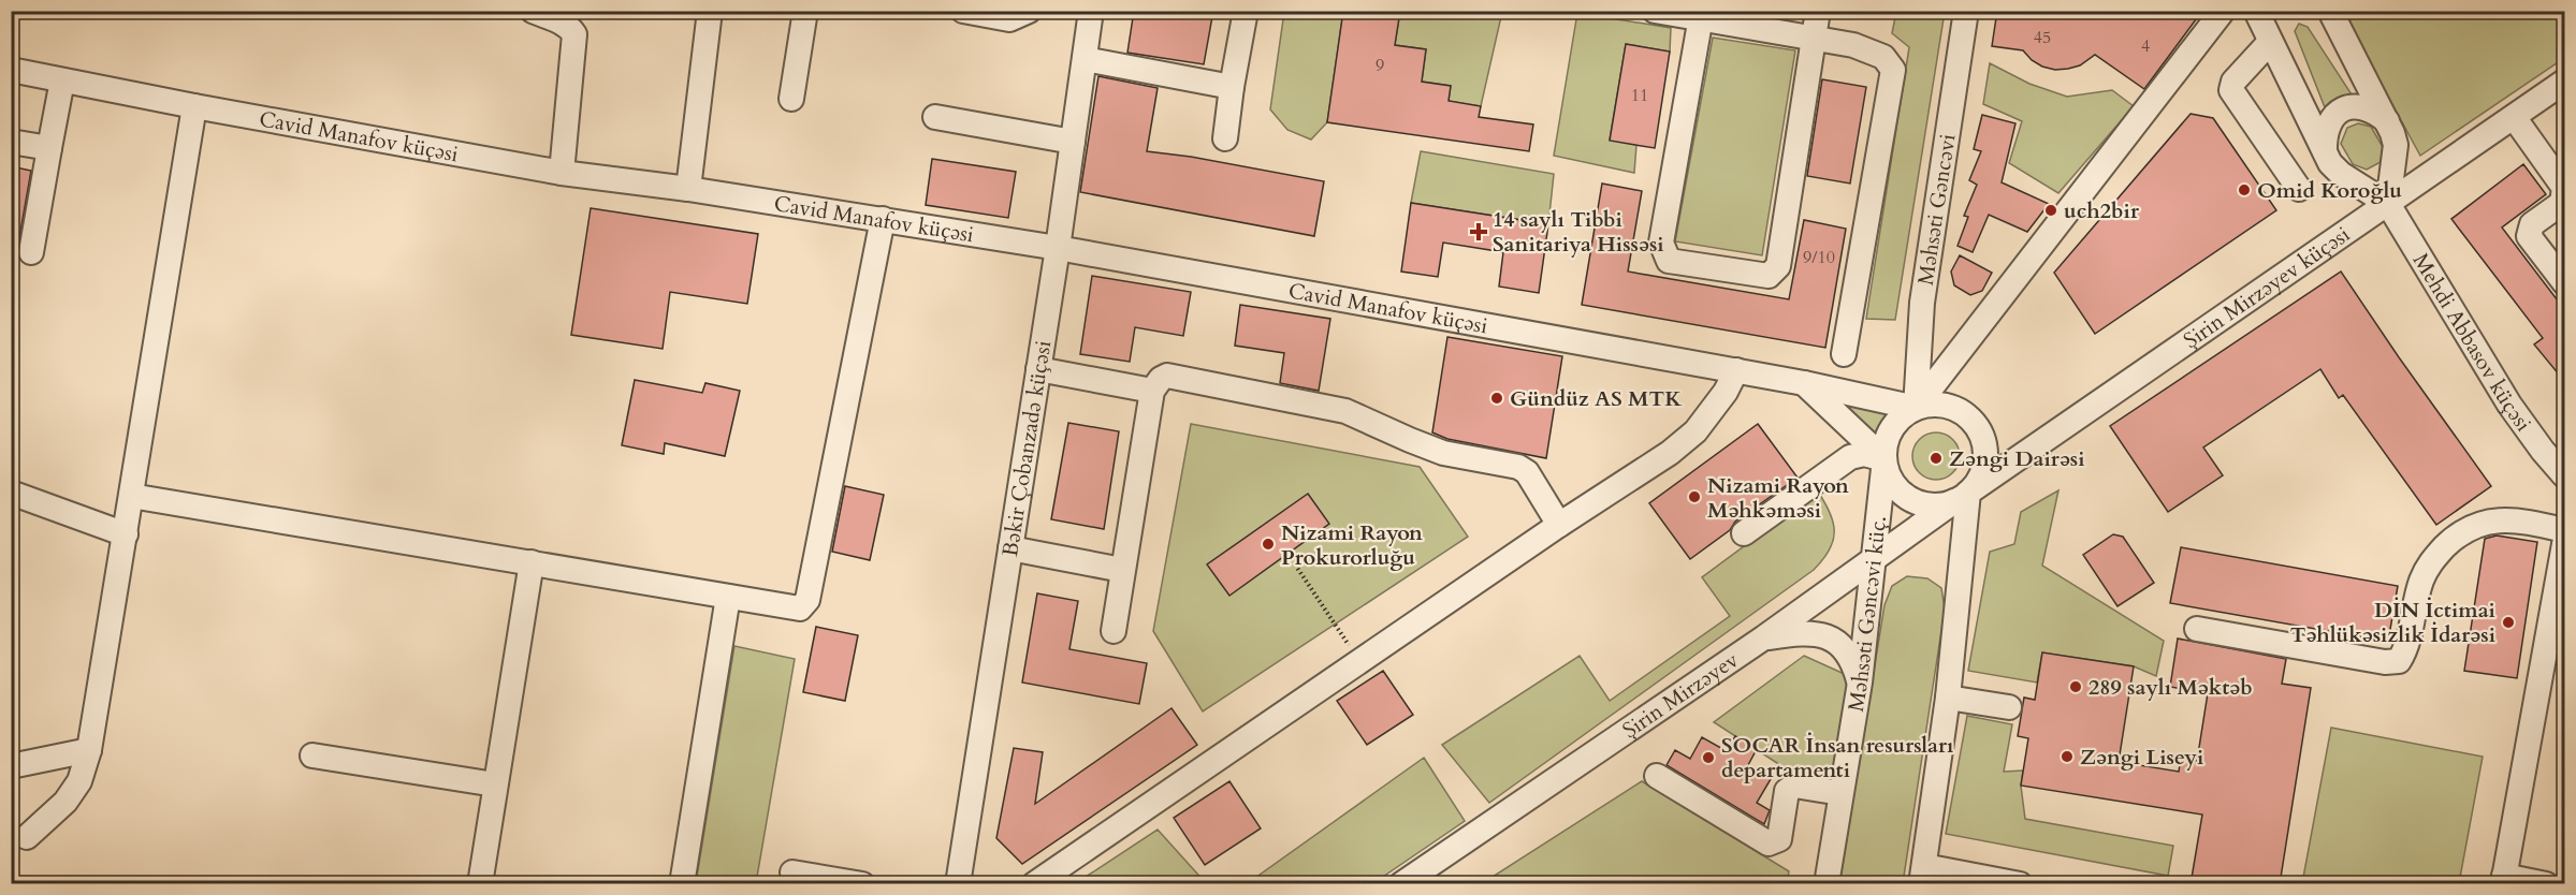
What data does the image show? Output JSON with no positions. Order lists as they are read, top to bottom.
{
  "streets": {
    "street": [
      "Cavid Manafov küçəsi",
      "Məhsəti Gəncəvi",
      "Şirin Mirzəyev küçəsi",
      "Mehdi Abbasov küçəsi",
      "Bəkir Çobanzadə küçəsi",
      "Məhsəti Gəncəvi küç.",
      "Şirin Mirzəyev"
    ]
  },
  "crossings": [
    ["Cavid Manafov küçəsi", "Məhsəti Gəncəvi"],
    ["Cavid Manafov küçəsi", "Şirin Mirzəyev küçəsi"],
    ["Cavid Manafov küçəsi", "Bəkir Çobanzadə küçəsi"],
    ["Cavid Manafov küçəsi", "Məhsəti Gəncəvi küç."],
    ["Cavid Manafov küçəsi", "Şirin Mirzəyev"],
    ["Məhsəti Gəncəvi", "Şirin Mirzəyev küçəsi"],
    ["Məhsəti Gəncəvi", "Məhsəti Gəncəvi küç."],
    ["Məhsəti Gəncəvi", "Şirin Mirzəyev"],
    ["Şirin Mirzəyev küçəsi", "Mehdi Abbasov küçəsi"],
    ["Şirin Mirzəyev küçəsi", "Məhsəti Gəncəvi küç."],
    ["Şirin Mirzəyev küçəsi", "Şirin Mirzəyev"],
    ["Məhsəti Gəncəvi küç.", "Şirin Mirzəyev"]
  ],
  "places": {
    "other": [
      "Omid Koroğlu",
      "uch2bir",
      "Gündüz AS MTK",
      "Zəngi Dairəsi",
      "Nizami Rayon Məhkəməsi",
      "Nizami Rayon Prokurorluğu",
      "DİN İctimai Təhlükəsizlik İdarəsi",
      "289 saylı Məktəb",
      "Zəngi Liseyi",
      "SOCAR İnsan resursları departamenti"
    ],
    "health": ["14 saylı Tibbi Sanitariya Hissəsi"]
  },
  "house_numbers": [
    "45",
    "4",
    "9",
    "11",
    "9/10"
  ]
}
